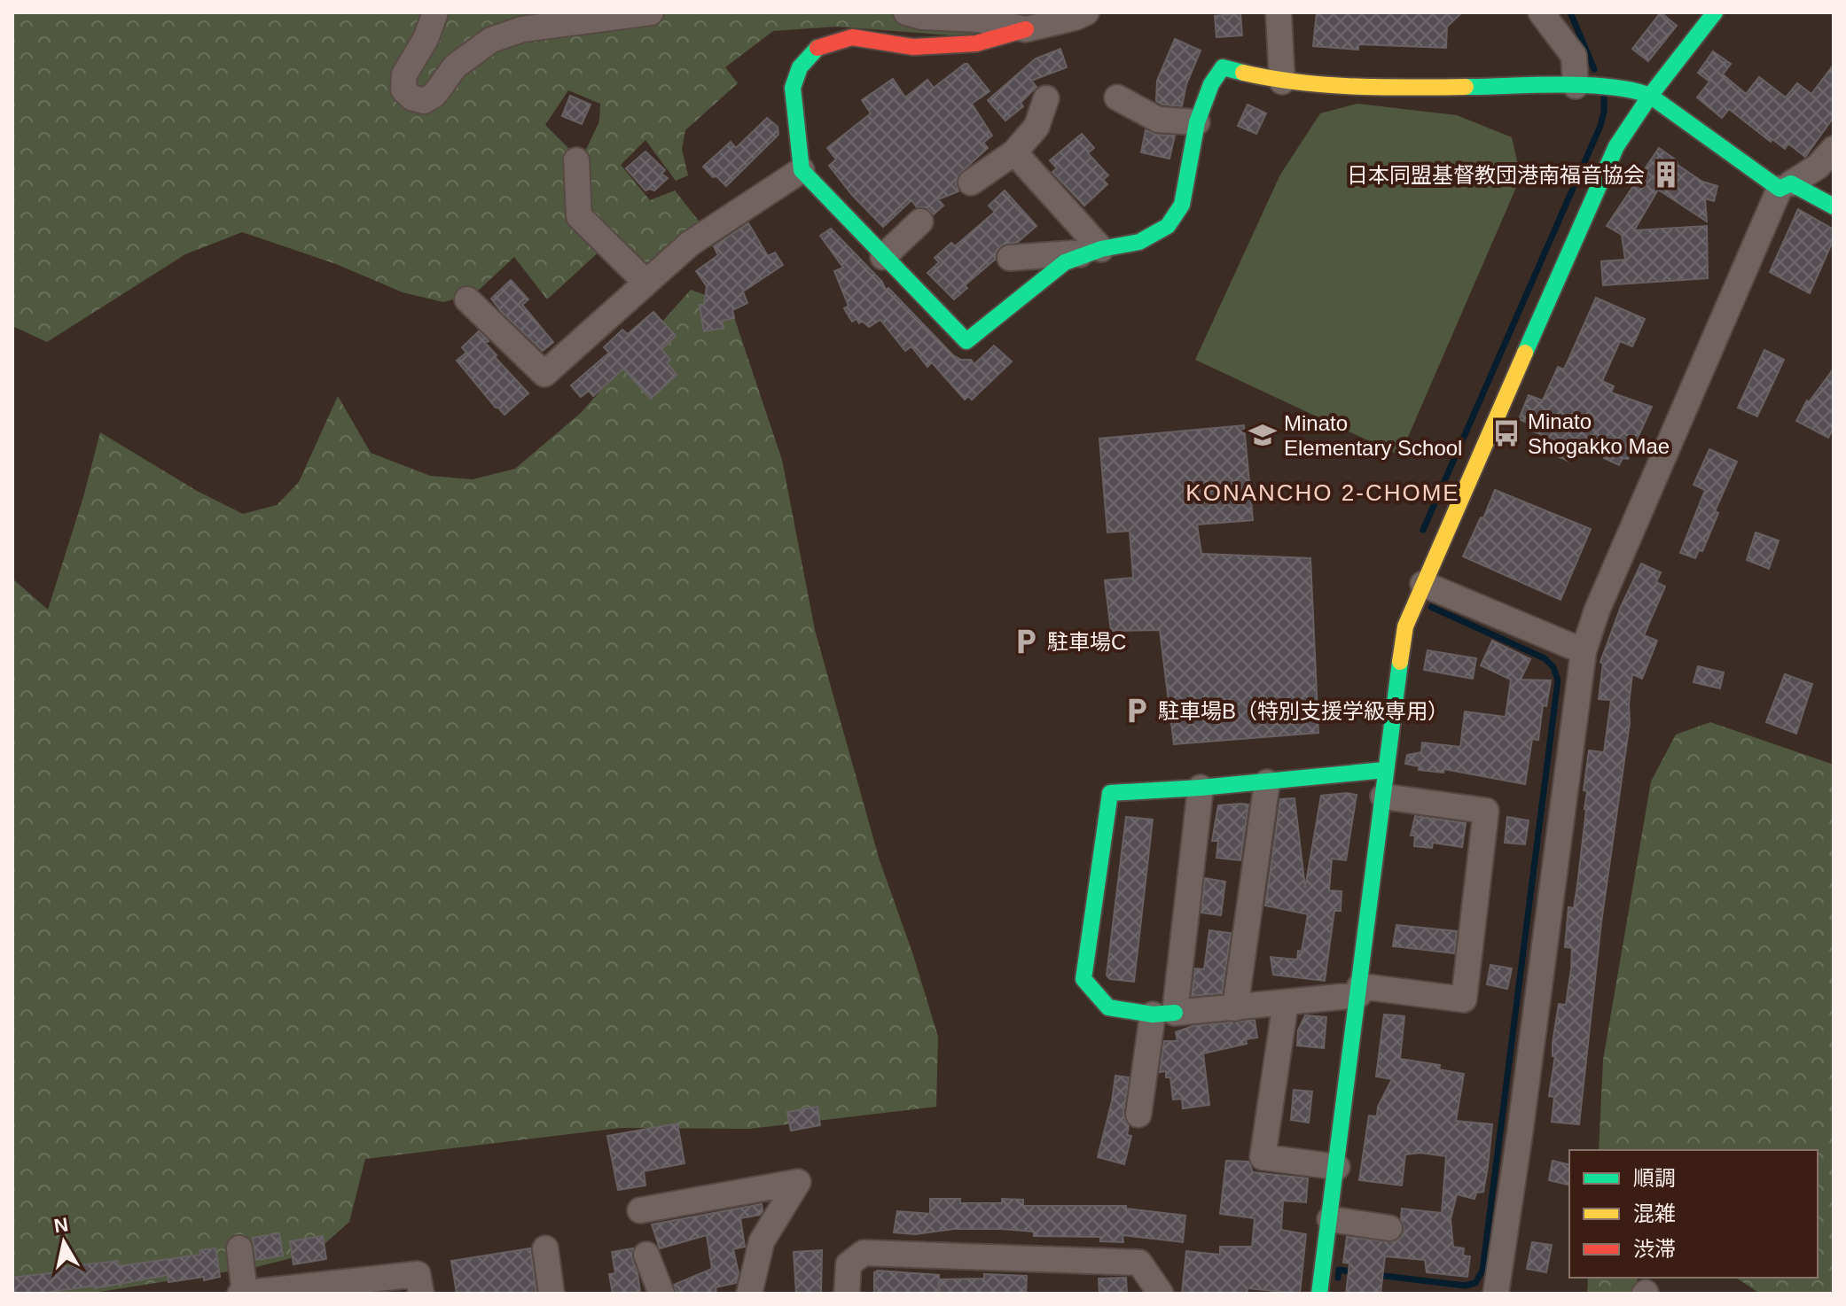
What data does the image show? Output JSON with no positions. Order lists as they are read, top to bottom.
{
  "districts": ["KONANCHO 2-CHOME"],
  "places": {
    "building": ["日本同盟基督教団港南福音協会"],
    "bus stop": ["Minato Shogakko Mae"],
    "school or university": ["Minato Elementary School"],
    "parking": ["駐車場C", "駐車場B（特別支援学級専用）"]
  },
  "legend": ["順調", "混雑", "渋滞"],
  "north": "top"
}
